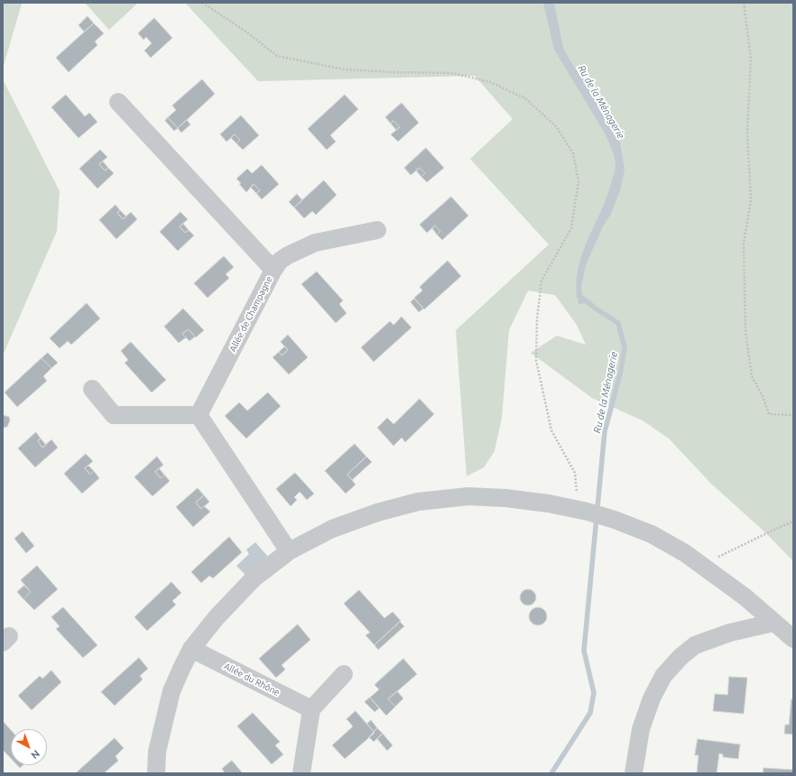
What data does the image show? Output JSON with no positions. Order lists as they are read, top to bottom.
{
  "streets": {
    "street": ["Allée de Champagne", "Allée du Rhône"]
  },
  "water": ["Ru de la Ménagerie"],
  "north": "bottom right"
}
